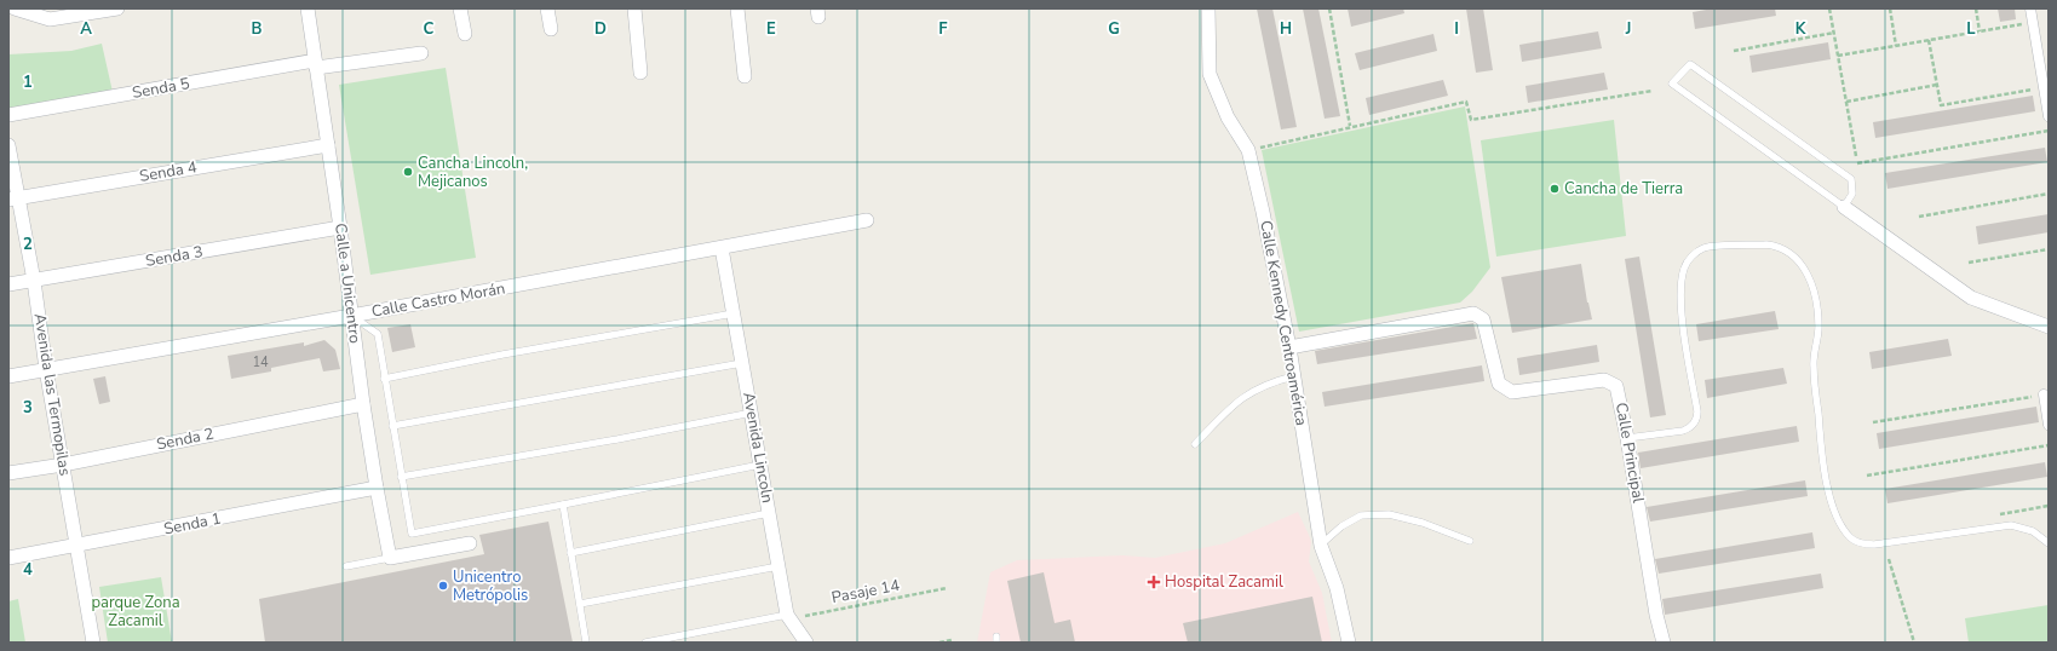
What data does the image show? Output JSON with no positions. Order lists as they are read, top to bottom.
{
  "streets": {
    "street": [
      "Senda 5",
      "Senda 4",
      "Senda 3",
      "Calle a Unicentro",
      "Calle Castro Morán",
      "Calle Kennedy Centroamérica",
      "Avenida las Termopilas",
      "Senda 2",
      "Avenida Lincoln",
      "Calle Principal",
      "Senda 1"
    ],
    "path": ["Pasaje 14"]
  },
  "crossings": [
    ["Senda 5", "Calle a Unicentro"],
    ["Senda 4", "Calle a Unicentro"],
    ["Senda 4", "Avenida las Termopilas"],
    ["Senda 3", "Calle a Unicentro"],
    ["Senda 3", "Avenida las Termopilas"],
    ["Calle a Unicentro", "Calle Castro Morán"],
    ["Calle a Unicentro", "Senda 2"],
    ["Calle a Unicentro", "Senda 1"],
    ["Calle Castro Morán", "Avenida las Termopilas"],
    ["Calle Castro Morán", "Avenida Lincoln"],
    ["Calle Kennedy Centroamérica", "Calle Principal"],
    ["Avenida las Termopilas", "Senda 2"],
    ["Avenida las Termopilas", "Senda 1"],
    ["Avenida Lincoln", "Pasaje 14"]
  ],
  "parks": ["parque Zona Zacamil"],
  "places": {
    "other": ["Cancha Lincoln, Mejicanos", "Cancha de Tierra", "Unicentro Metrópolis"],
    "health": ["Hospital Zacamil"]
  },
  "house_numbers": ["14"],
  "grid": {
    "columns": [
      "A",
      "B",
      "C",
      "D",
      "E",
      "F",
      "G",
      "H",
      "I",
      "J",
      "K",
      "L"
    ],
    "rows": [
      "1",
      "2",
      "3",
      "4"
    ]
  }
}
